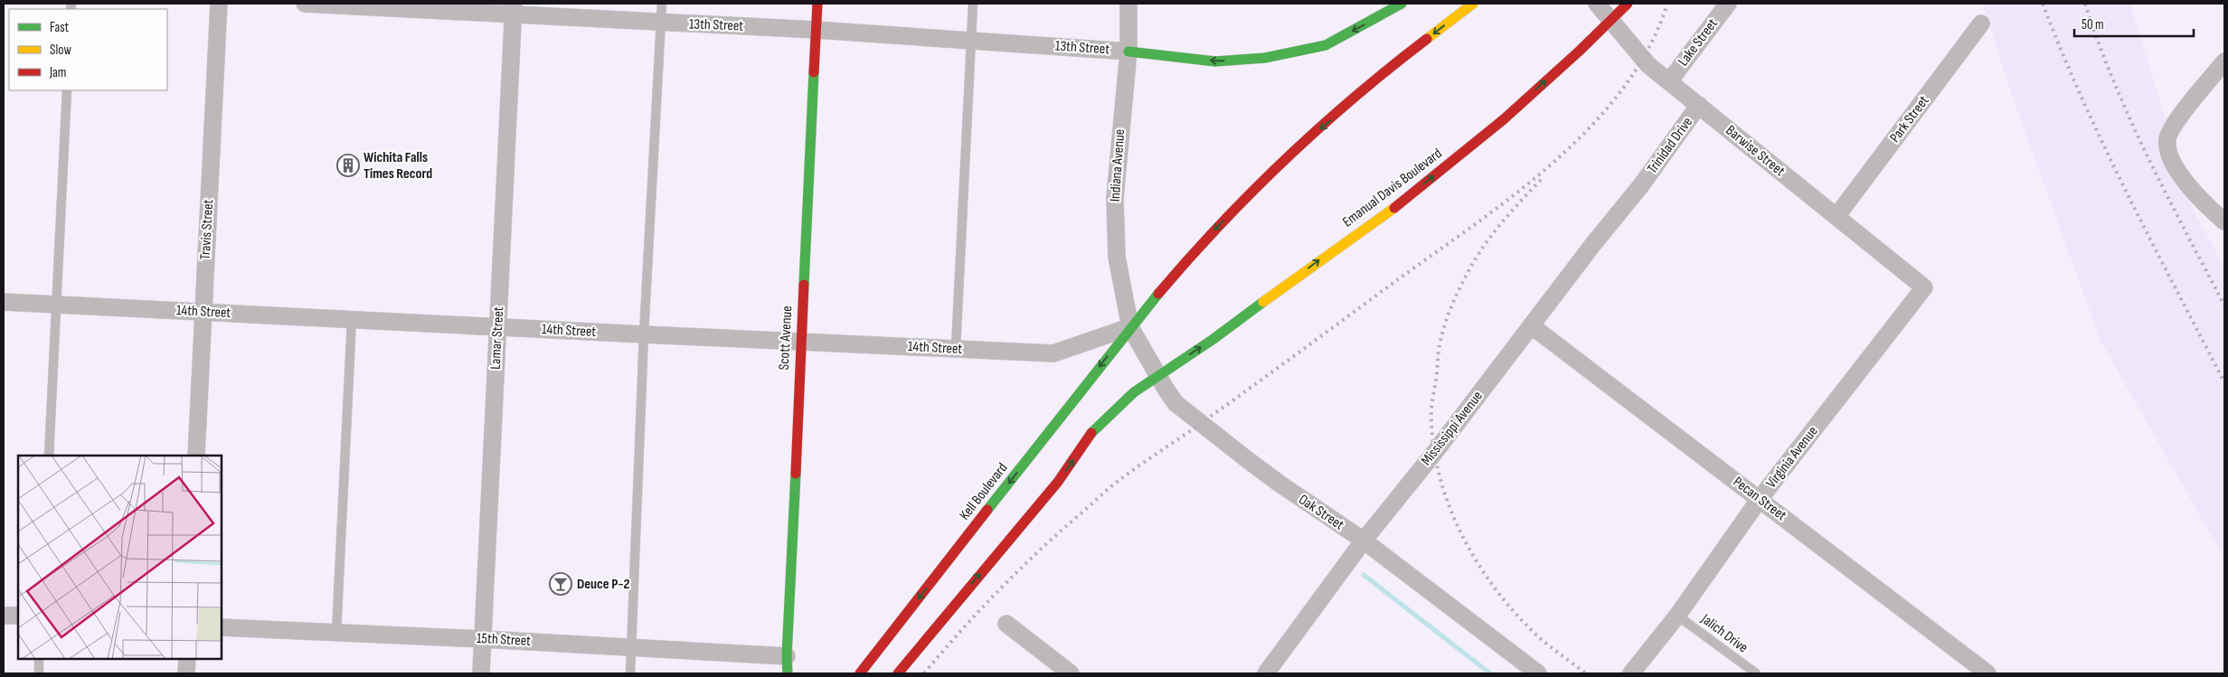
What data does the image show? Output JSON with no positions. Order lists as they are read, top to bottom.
{
  "streets": {
    "main road": ["Emanual Davis Boulevard", "Scott Avenue", "Kell Boulevard"],
    "street": [
      "13th Street",
      "Lake Street",
      "Park Street",
      "Trinidad Drive",
      "Barwise Street",
      "Indiana Avenue",
      "Travis Street",
      "14th Street",
      "Lamar Street",
      "Mississippi Avenue",
      "Virginia Avenue",
      "Pecan Street",
      "Oak Street",
      "15th Street"
    ],
    "lane": ["Jalich Drive"]
  },
  "crossings": [
    ["13th Street", "Indiana Avenue"],
    ["13th Street", "Lamar Street"],
    ["13th Street", "Scott Avenue"],
    ["Lake Street", "Barwise Street"],
    ["Park Street", "Barwise Street"],
    ["Trinidad Drive", "Barwise Street"],
    ["Trinidad Drive", "Mississippi Avenue"],
    ["Barwise Street", "Virginia Avenue"],
    ["Indiana Avenue", "14th Street"],
    ["Indiana Avenue", "Kell Boulevard"],
    ["Indiana Avenue", "Oak Street"],
    ["Emanual Davis Boulevard", "Oak Street"],
    ["Travis Street", "14th Street"],
    ["14th Street", "Lamar Street"],
    ["14th Street", "Scott Avenue"],
    ["14th Street", "Kell Boulevard"],
    ["14th Street", "Oak Street"],
    ["Lamar Street", "15th Street"],
    ["Scott Avenue", "15th Street"],
    ["Mississippi Avenue", "Pecan Street"],
    ["Mississippi Avenue", "Oak Street"],
    ["Virginia Avenue", "Pecan Street"],
    ["Virginia Avenue", "Jalich Drive"],
    ["Kell Boulevard", "Oak Street"]
  ],
  "one_way": ["Emanual Davis Boulevard"],
  "places": {
    "building": ["Wichita Falls Times Record"],
    "bar": ["Deuce P-2"]
  },
  "legend": ["Fast", "Slow", "Jam"],
  "scale_bar": "50 m"
}
